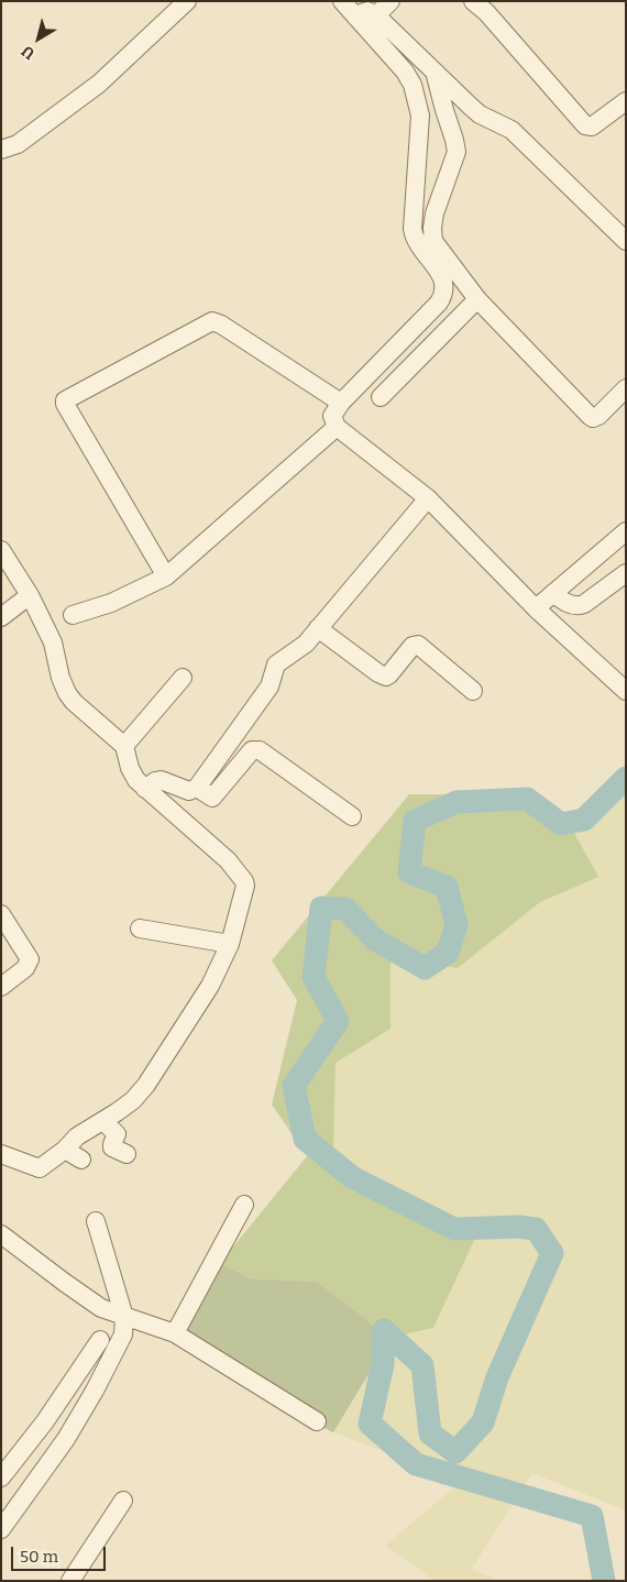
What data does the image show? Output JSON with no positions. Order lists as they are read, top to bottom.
{
  "scale_bar": "50 m",
  "north": "bottom left"
}
